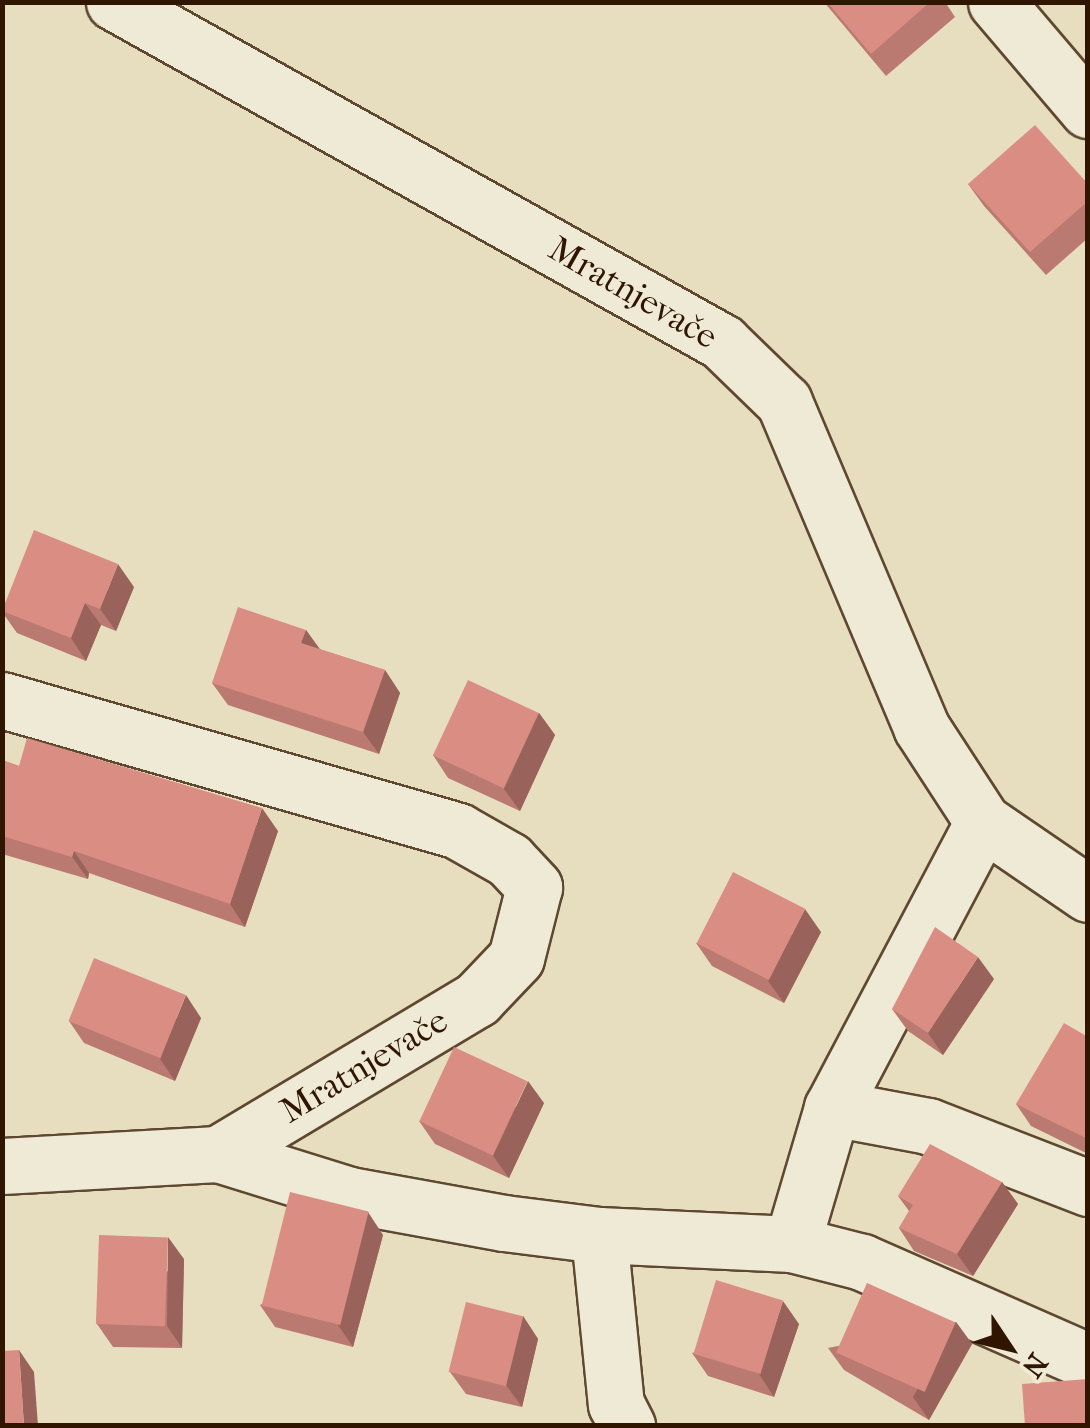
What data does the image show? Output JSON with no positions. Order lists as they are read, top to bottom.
{
  "streets": {
    "street": ["Mratnjevače"]
  },
  "north": "bottom right"
}
